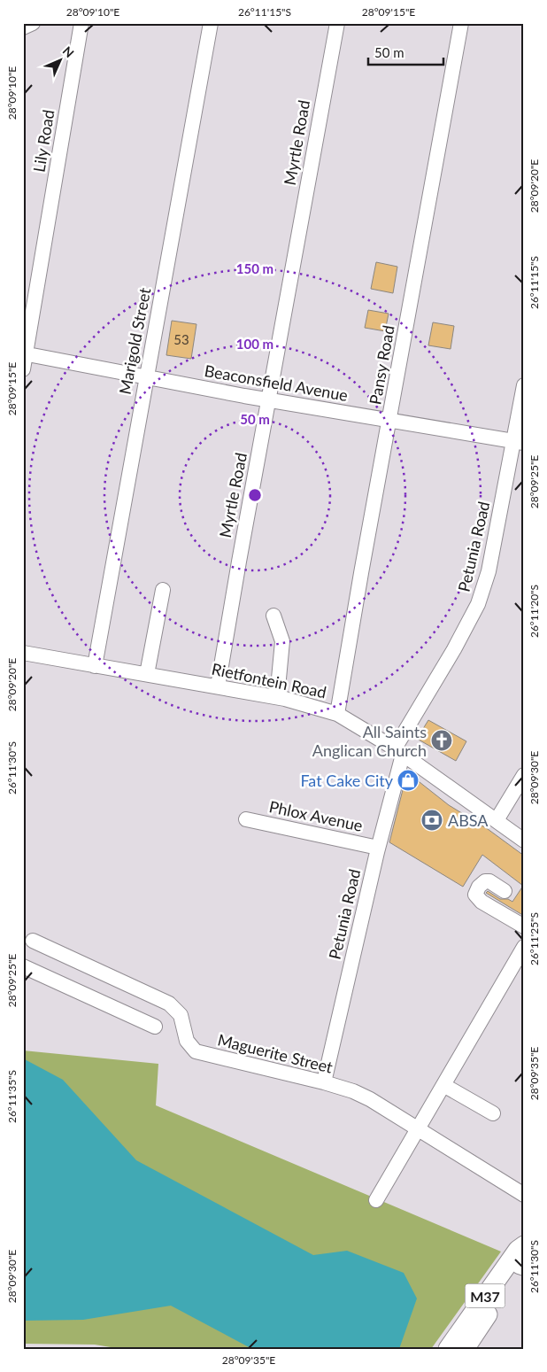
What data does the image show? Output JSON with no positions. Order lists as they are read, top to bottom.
{
  "streets": {
    "main road": ["M37"],
    "street": [
      "Lily Road",
      "Myrtle Road",
      "Marigold Street",
      "Pansy Road",
      "Beaconsfield Avenue",
      "Petunia Road",
      "Rietfontein Road",
      "Phlox Avenue",
      "Maguerite Street"
    ]
  },
  "crossings": [
    ["Lily Road", "Beaconsfield Avenue"],
    ["Myrtle Road", "Beaconsfield Avenue"],
    ["Myrtle Road", "Rietfontein Road"],
    ["Marigold Street", "Beaconsfield Avenue"],
    ["Marigold Street", "Rietfontein Road"],
    ["Pansy Road", "Beaconsfield Avenue"],
    ["Pansy Road", "Rietfontein Road"],
    ["Beaconsfield Avenue", "Petunia Road"],
    ["Petunia Road", "Rietfontein Road"],
    ["Petunia Road", "Phlox Avenue"],
    ["Petunia Road", "Maguerite Street"]
  ],
  "places": {
    "church": ["All Saints Anglican Church"],
    "shop": ["Fat Cake City"],
    "bank": ["ABSA"]
  },
  "house_numbers": ["53"],
  "scale_bar": "50 m",
  "north": "top right",
  "coordinates": [
    "28°09'10\"E",
    "26°11'15\"S",
    "28°09'15\"E",
    "28°09'20\"E",
    "28°09'25\"E",
    "26°11'20\"S",
    "26°11'30\"S",
    "28°09'30\"E",
    "26°11'25\"S",
    "28°09'35\"E",
    "26°11'35\"S"
  ],
  "rings": ["150 m", "100 m", "50 m"]
}
